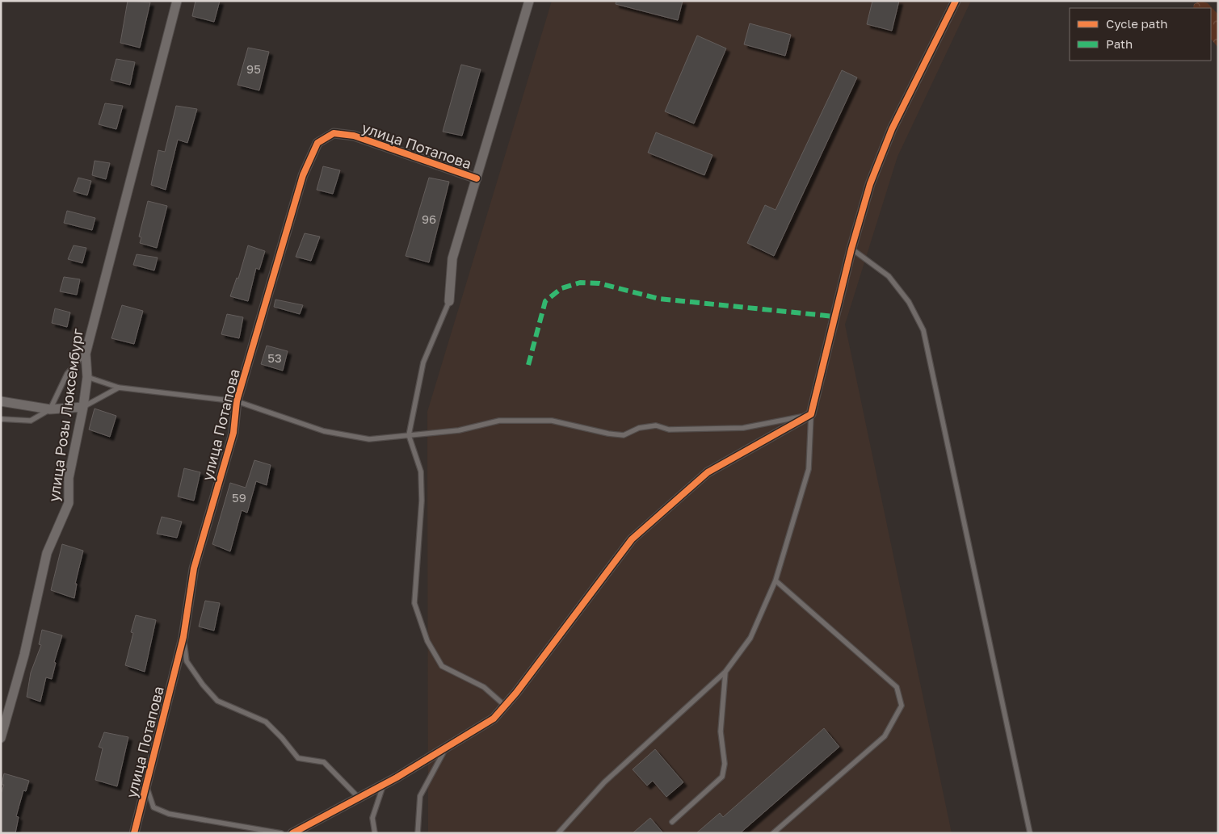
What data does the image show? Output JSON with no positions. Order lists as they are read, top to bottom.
{
  "streets": {
    "street": ["улица Потапова", "улица Розы Люксембург"]
  },
  "house_numbers": [
    "95",
    "96",
    "53",
    "59"
  ],
  "legend": ["Cycle path", "Path"]
}
